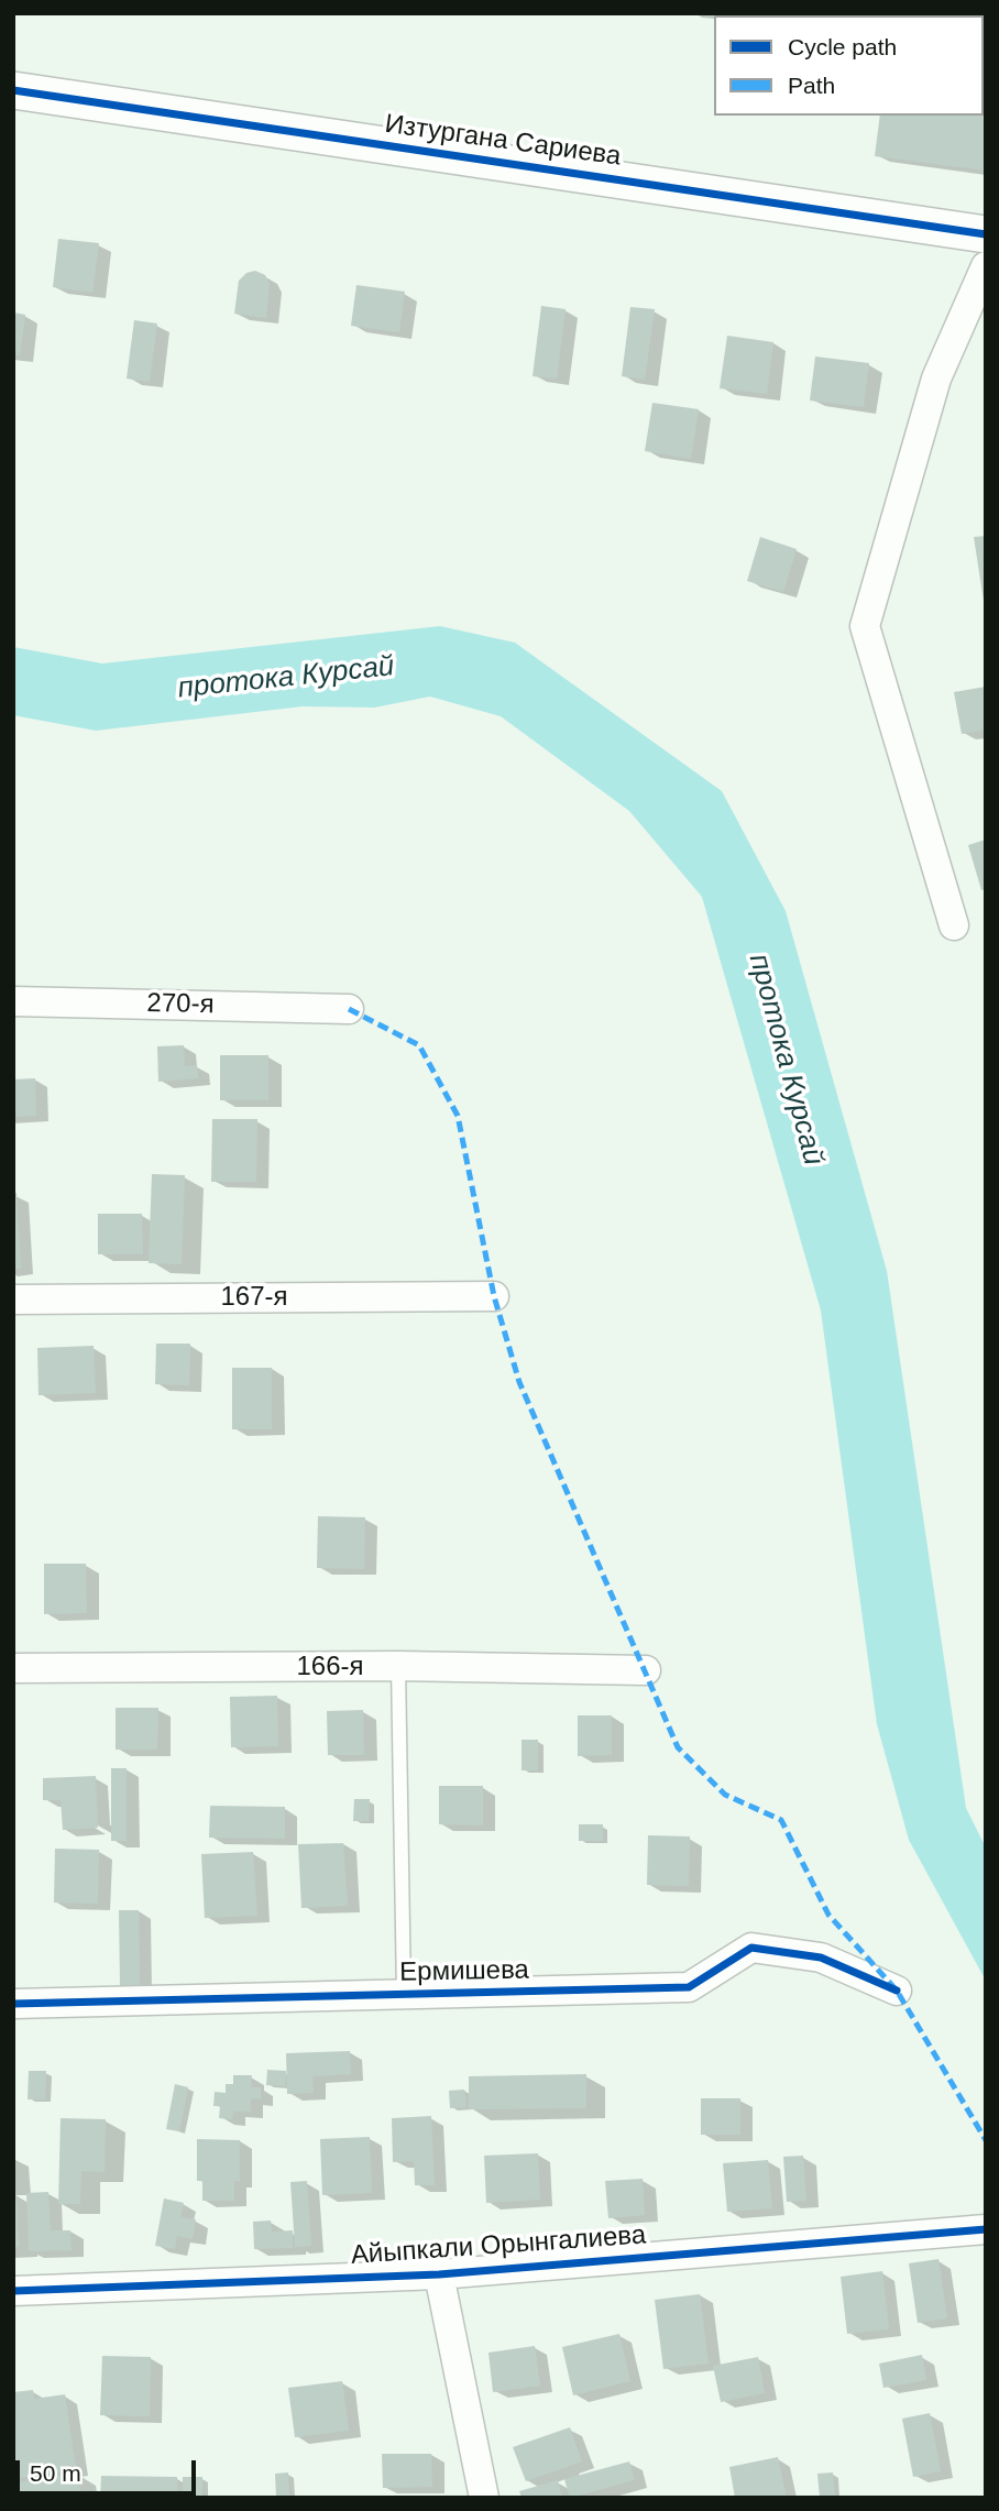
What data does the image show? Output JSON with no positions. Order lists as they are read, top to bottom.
{
  "streets": {
    "street": [
      "Изтургана Сариева",
      "270-я",
      "167-я",
      "166-я",
      "Ермишева",
      "Айыпкали Орынгалиева"
    ]
  },
  "water": ["протока Курсай"],
  "legend": ["Cycle path", "Path"],
  "scale_bar": "50 m"
}
